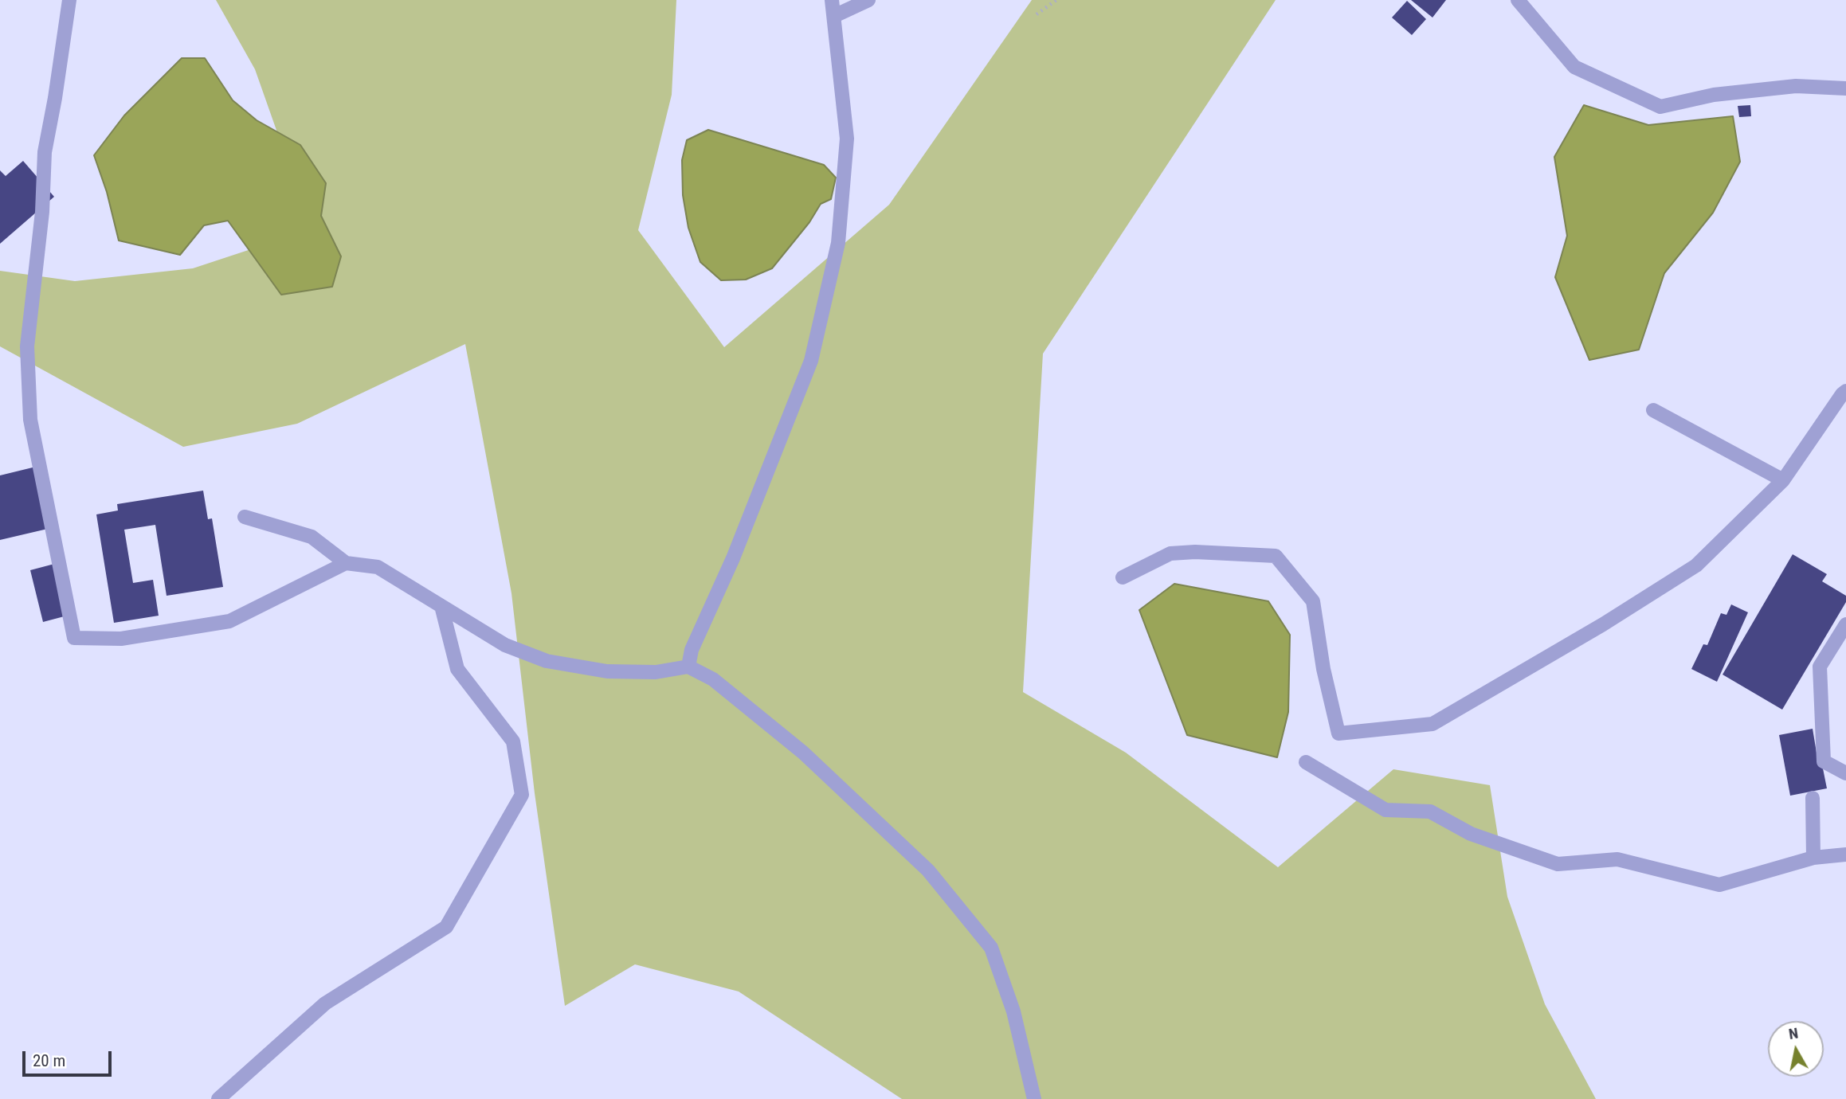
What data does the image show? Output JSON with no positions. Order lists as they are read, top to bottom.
{
  "scale_bar": "20 m",
  "north": "top"
}
